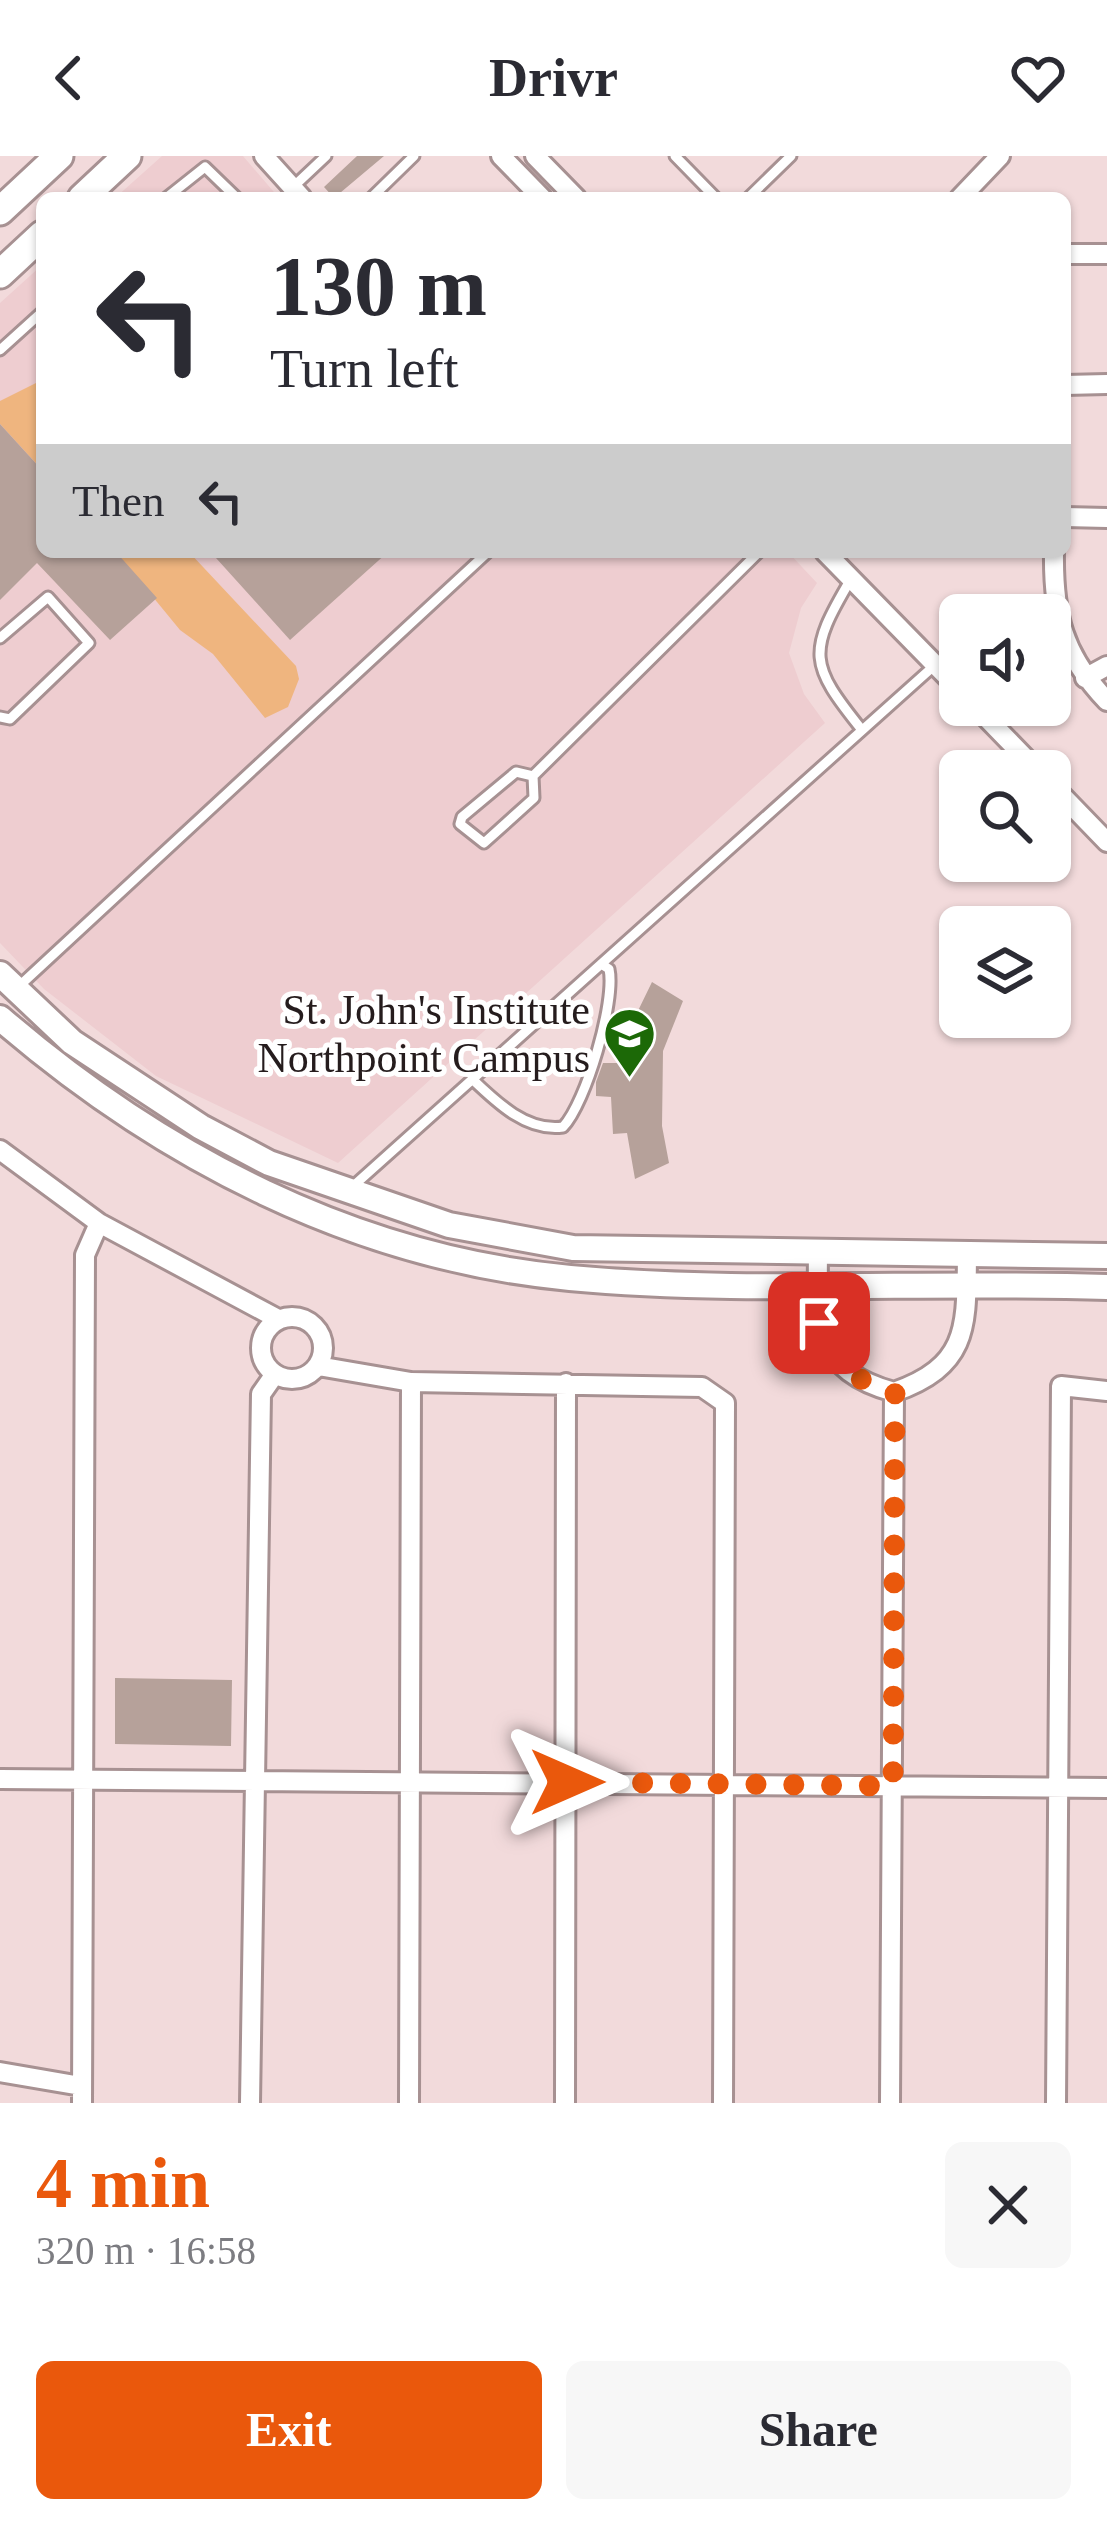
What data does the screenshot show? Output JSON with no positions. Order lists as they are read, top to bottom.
{
  "places": {
    "school or university": ["St. John's Institute Northpoint Campus"]
  },
  "page": {
    "header": "Drivr",
    "turn": ["130 m", "Turn left"],
    "then": "Then",
    "heading": ["4 min", "320 m · 16:58"],
    "buttons": ["Exit", "Share"]
  }
}
